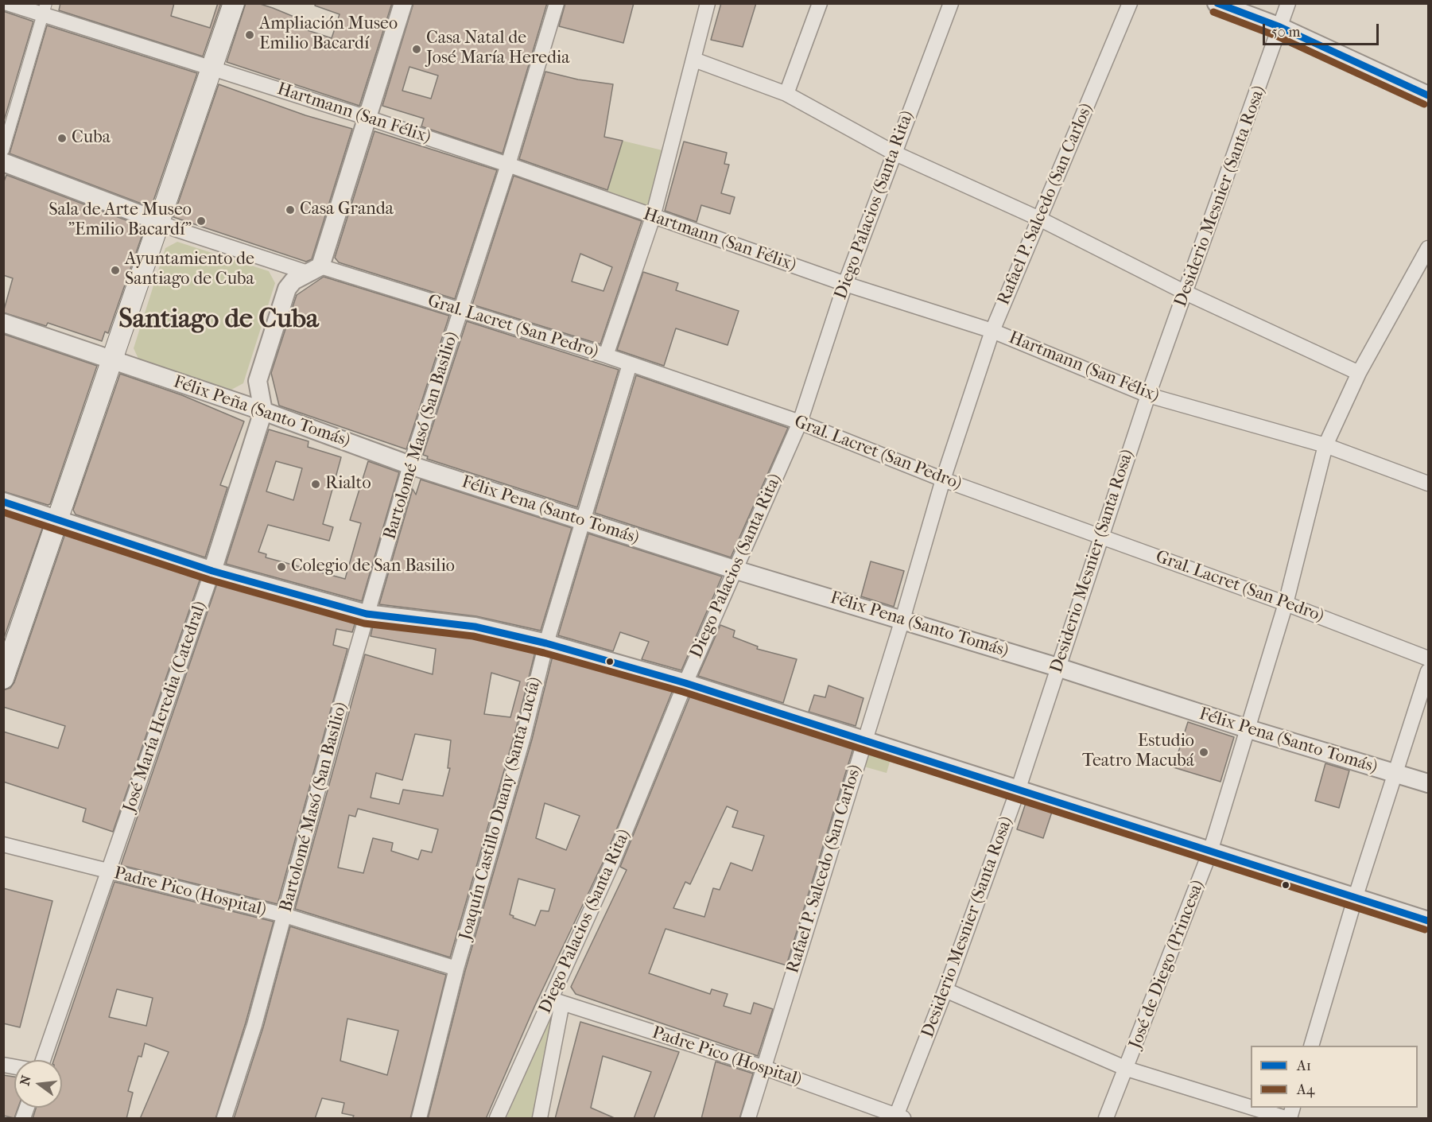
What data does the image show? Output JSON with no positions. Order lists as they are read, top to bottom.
{
  "streets": {
    "street": [
      "Hartmann (San Félix)",
      "Desiderio Mesnier (Santa Rosa)",
      "Rafael P. Salcedo (San Carlos)",
      "Diego Palacios (Santa Rita)",
      "Gral. Lacret (San Pedro)",
      "Félix Peña (Santo Tomás)",
      "Bartolomé Masó (San Basilio)",
      "Félix Pena (Santo Tomás)",
      "José María Heredia (Catedral)",
      "Joaquín Castillo Duany (Santa Lucía)",
      "Padre Pico (Hospital)",
      "José de Diego (Princesa)"
    ]
  },
  "crossings": [
    ["Hartmann (San Félix)", "Desiderio Mesnier (Santa Rosa)"],
    ["Hartmann (San Félix)", "Rafael P. Salcedo (San Carlos)"],
    ["Hartmann (San Félix)", "Diego Palacios (Santa Rita)"],
    ["Hartmann (San Félix)", "Bartolomé Masó (San Basilio)"],
    ["Hartmann (San Félix)", "José de Diego (Princesa)"],
    ["Desiderio Mesnier (Santa Rosa)", "Gral. Lacret (San Pedro)"],
    ["Desiderio Mesnier (Santa Rosa)", "Félix Pena (Santo Tomás)"],
    ["Desiderio Mesnier (Santa Rosa)", "Padre Pico (Hospital)"],
    ["Rafael P. Salcedo (San Carlos)", "Gral. Lacret (San Pedro)"],
    ["Rafael P. Salcedo (San Carlos)", "Félix Pena (Santo Tomás)"],
    ["Rafael P. Salcedo (San Carlos)", "Padre Pico (Hospital)"],
    ["Diego Palacios (Santa Rita)", "Gral. Lacret (San Pedro)"],
    ["Diego Palacios (Santa Rita)", "Félix Pena (Santo Tomás)"],
    ["Diego Palacios (Santa Rita)", "Padre Pico (Hospital)"],
    ["Gral. Lacret (San Pedro)", "Bartolomé Masó (San Basilio)"],
    ["Gral. Lacret (San Pedro)", "José María Heredia (Catedral)"],
    ["Gral. Lacret (San Pedro)", "Joaquín Castillo Duany (Santa Lucía)"],
    ["Gral. Lacret (San Pedro)", "José de Diego (Princesa)"],
    ["Félix Peña (Santo Tomás)", "Bartolomé Masó (San Basilio)"],
    ["Félix Peña (Santo Tomás)", "Félix Pena (Santo Tomás)"],
    ["Félix Peña (Santo Tomás)", "José María Heredia (Catedral)"],
    ["Bartolomé Masó (San Basilio)", "Félix Pena (Santo Tomás)"],
    ["Bartolomé Masó (San Basilio)", "Padre Pico (Hospital)"],
    ["Félix Pena (Santo Tomás)", "Joaquín Castillo Duany (Santa Lucía)"],
    ["Félix Pena (Santo Tomás)", "José de Diego (Princesa)"],
    ["José María Heredia (Catedral)", "Padre Pico (Hospital)"],
    ["Joaquín Castillo Duany (Santa Lucía)", "Padre Pico (Hospital)"]
  ],
  "districts": ["Santiago de Cuba"],
  "places": [
    "Ampliación Museo Emilio Bacardí",
    "Casa Natal de José María Heredia",
    "Cuba",
    "Casa Granda",
    "Sala de Arte Museo \"Emilio Bacardí\"",
    "Ayuntamiento de Santiago de Cuba",
    "Rialto",
    "Colegio de San Basilio",
    "Estudio Teatro Macubá"
  ],
  "lines": ["transit line A1", "transit line A4"],
  "legend": ["A1", "A4"],
  "scale_bar": "50 m",
  "north": "left"
}
